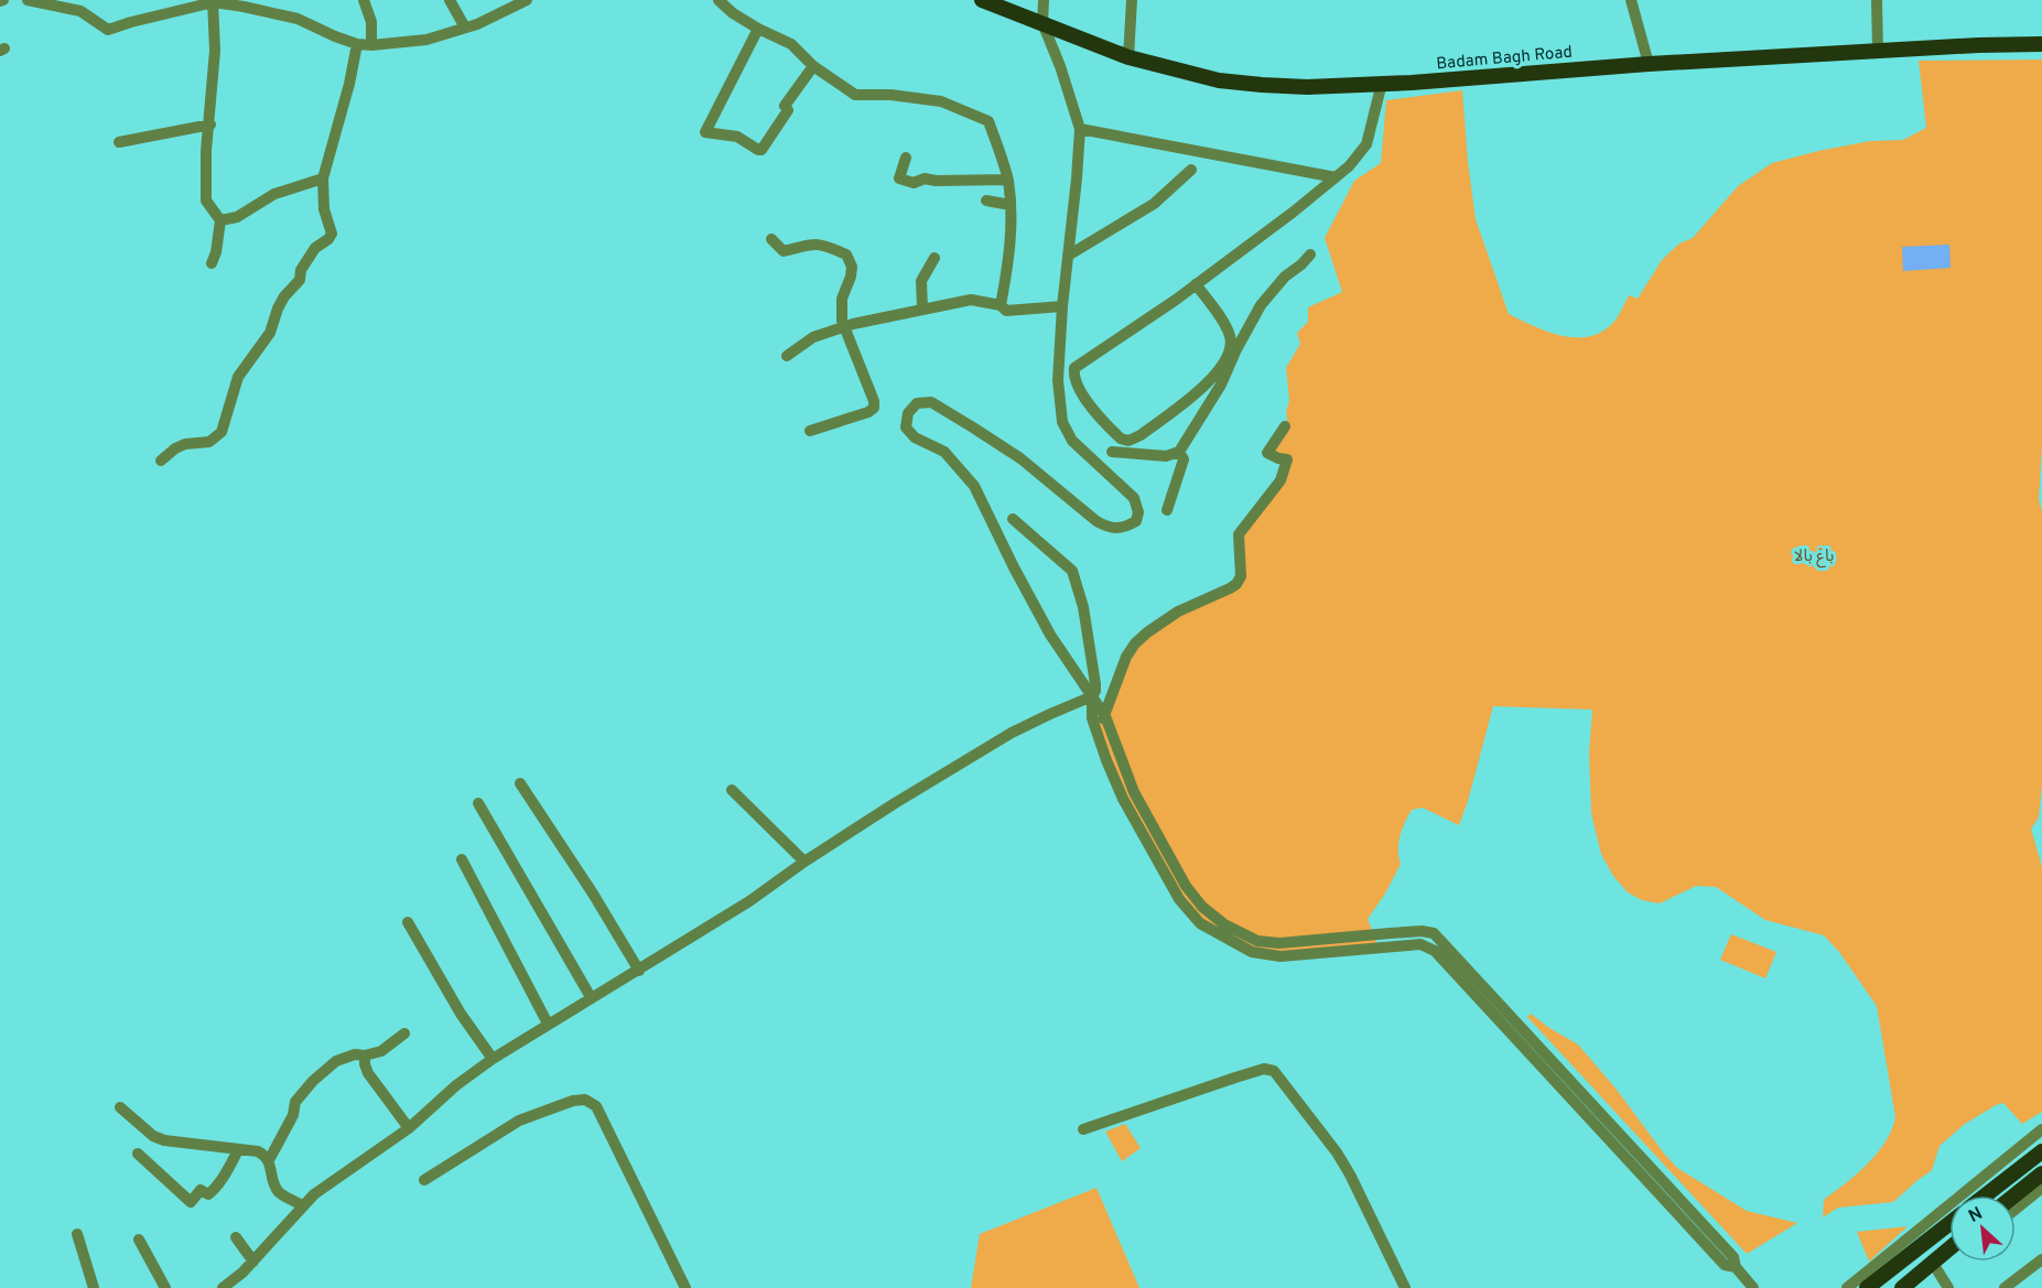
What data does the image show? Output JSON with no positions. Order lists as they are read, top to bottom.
{
  "streets": {
    "main road": ["Badam Bagh Road"]
  },
  "parks": ["باغ بالا"],
  "north": "top left"
}
